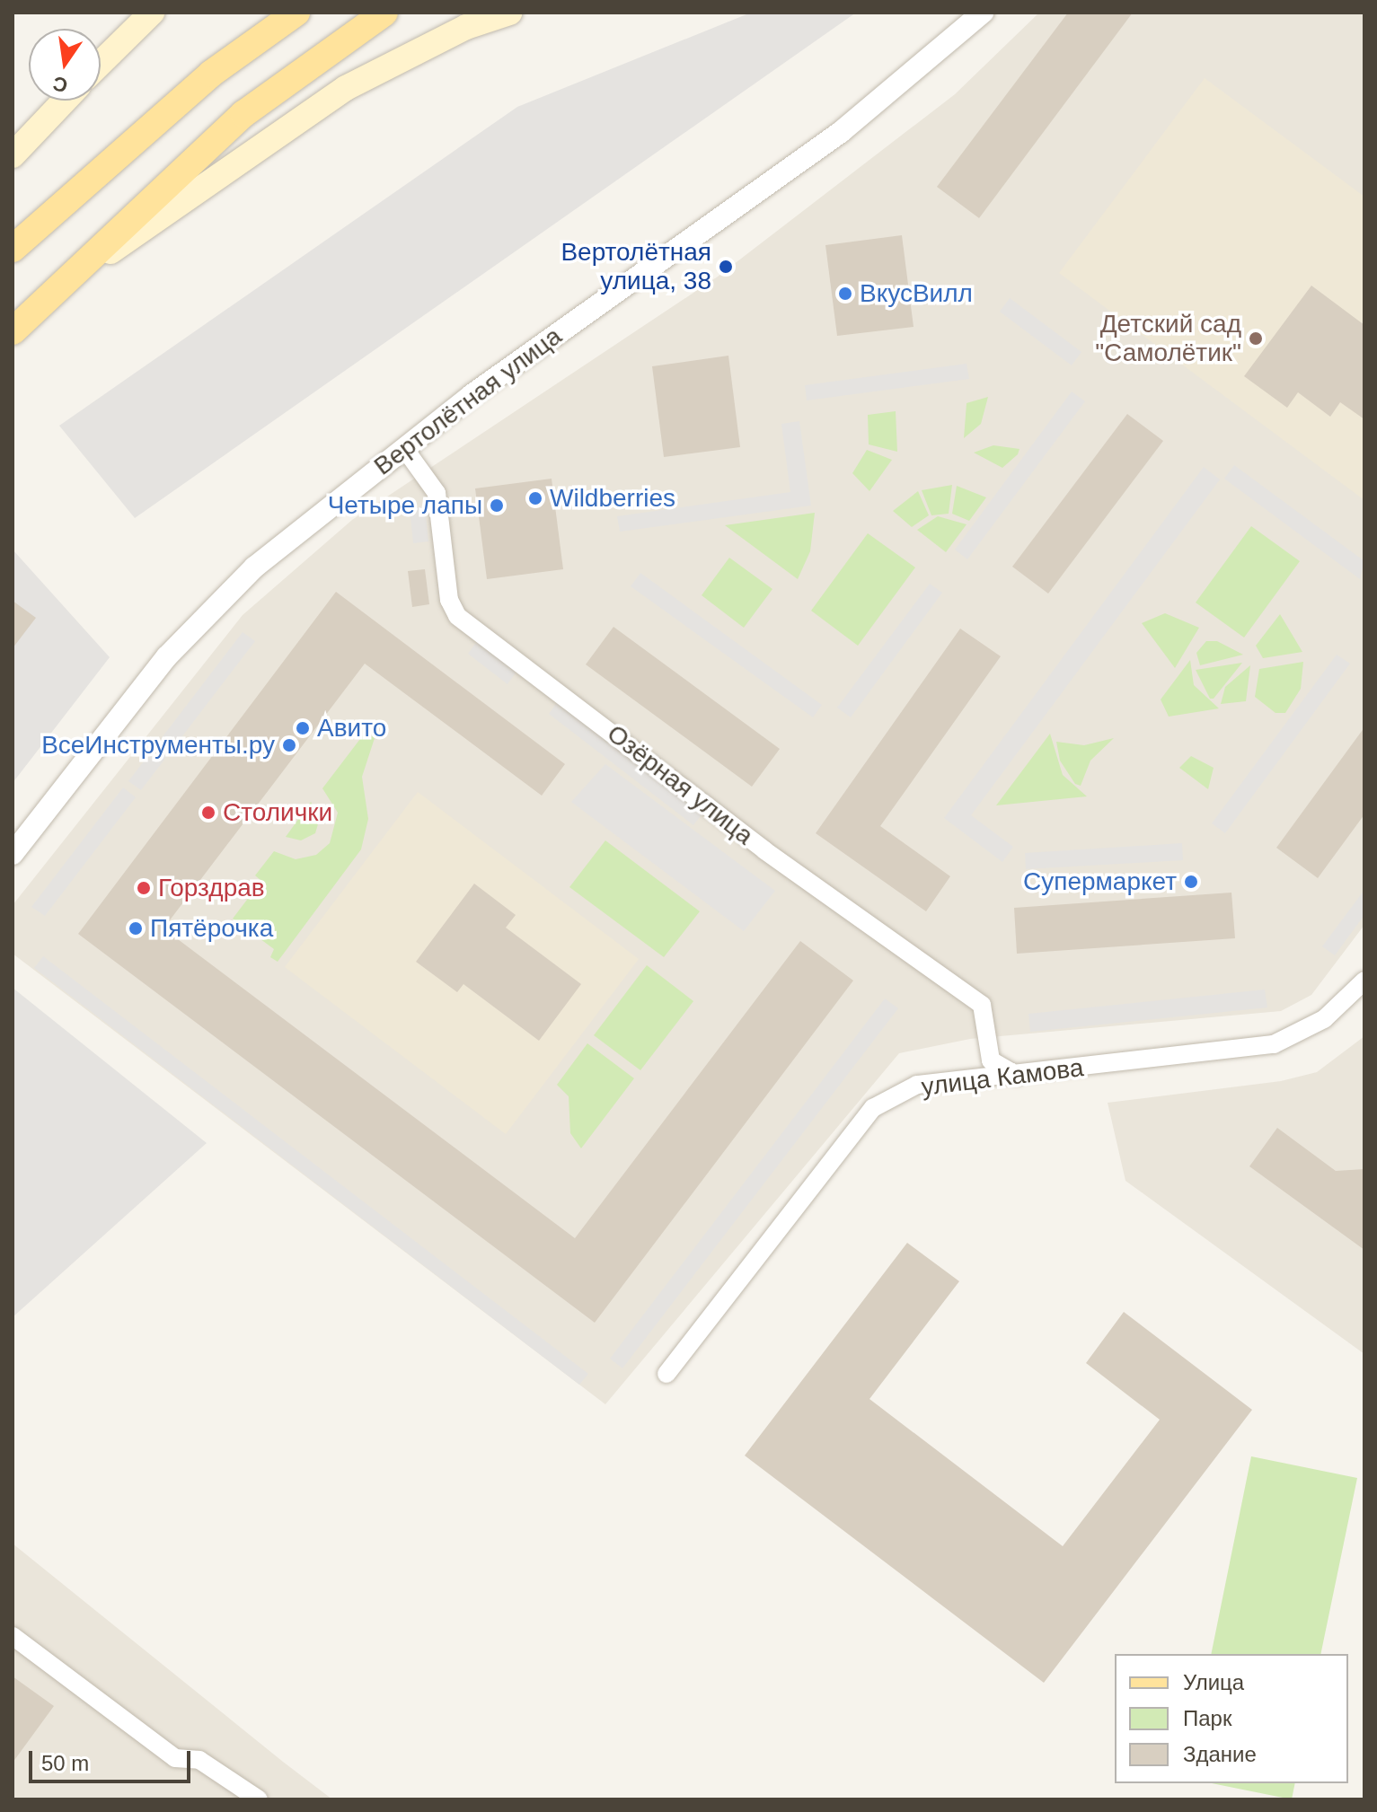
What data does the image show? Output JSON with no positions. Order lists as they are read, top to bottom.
{
  "streets": {
    "street": ["Вертолётная улица", "Озёрная улица", "улица Камова"]
  },
  "crossings": [
    ["Вертолётная улица", "Озёрная улица"],
    ["Озёрная улица", "улица Камова"]
  ],
  "places": [
    "Вертолётная улица, 38",
    "ВкусВилл",
    "Детский сад \"Самолётик\"",
    "Wildberries",
    "Четыре лапы",
    "Авито",
    "ВсеИнструменты.ру",
    "Столички",
    "Супермаркет",
    "Горздрав",
    "Пятёрочка"
  ],
  "legend": ["Улица", "Парк", "Здание"],
  "scale_bar": "50 m",
  "north": "bottom"
}
